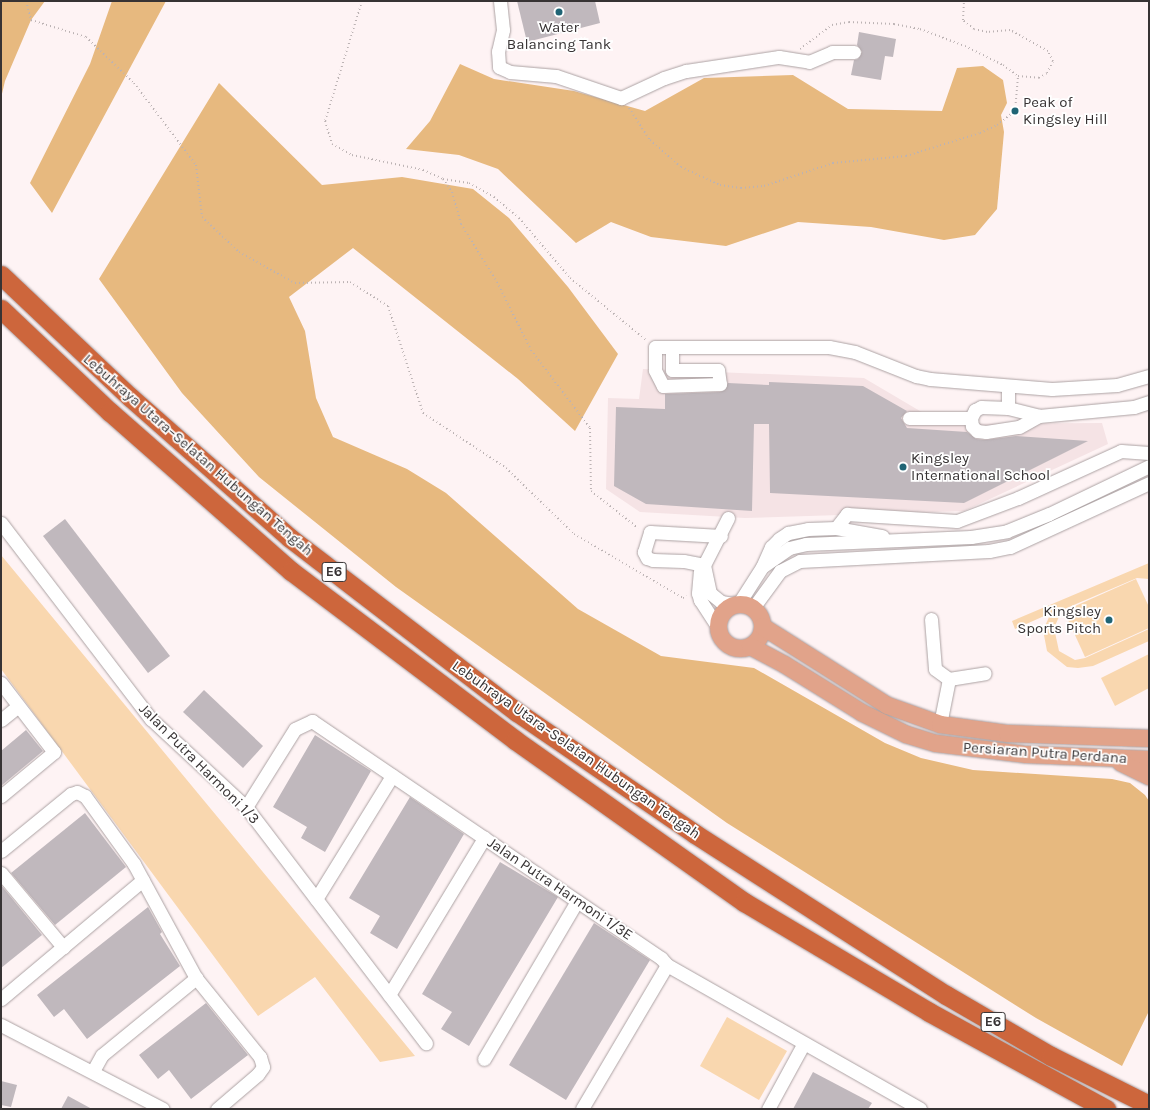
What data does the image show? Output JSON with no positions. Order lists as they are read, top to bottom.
{
  "streets": {
    "highway": ["Lebuhraya Utara–Selatan Hubungan Tengah", "E6"],
    "main road": ["Persiaran Putra Perdana"],
    "street": ["Jalan Putra Harmoni 1/3", "Jalan Putra Harmoni 1/3E"]
  },
  "crossings": [
    ["Jalan Putra Harmoni 1/3", "Jalan Putra Harmoni 1/3E"]
  ],
  "places": [
    "Water Balancing Tank",
    "Peak of Kingsley Hill",
    "Kingsley International School",
    "Kingsley Sports Pitch"
  ]
}
